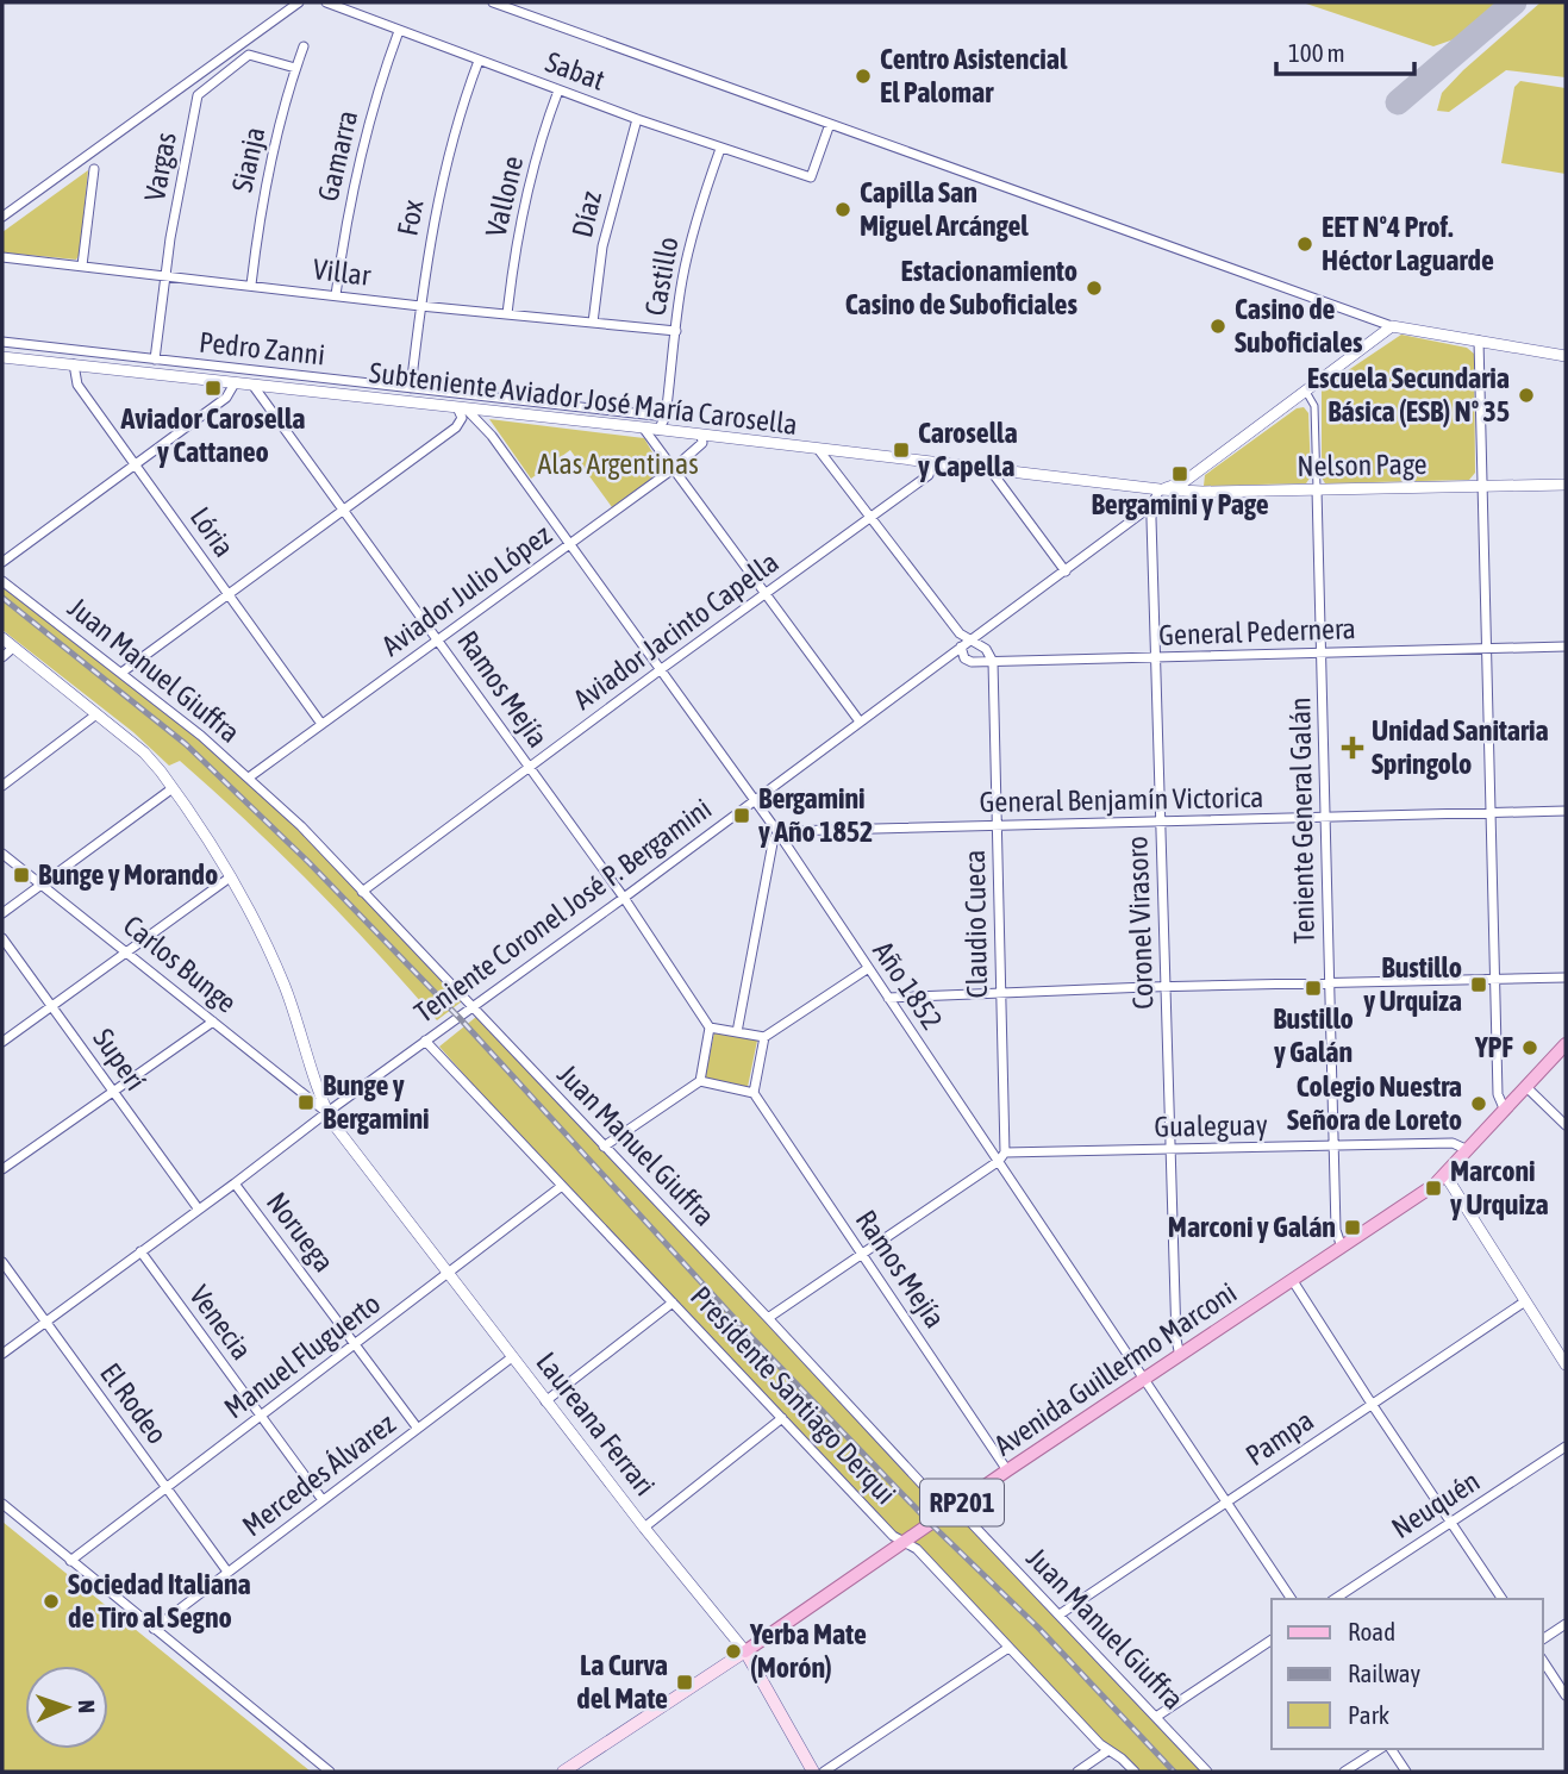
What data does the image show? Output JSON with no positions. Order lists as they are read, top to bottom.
{
  "streets": {
    "main road": ["Avenida Guillermo Marconi", "Laureana Ferrari", "RP201"],
    "street": [
      "Sabat",
      "Gamarra",
      "Sianja",
      "Vargas",
      "Vallone",
      "Díaz",
      "Fox",
      "Villar",
      "Castillo",
      "Pedro Zanni",
      "Subteniente Aviador José María Carosella",
      "Nelson Page",
      "Lória",
      "Aviador Julio López",
      "Aviador Jacinto Capella",
      "General Pedernera",
      "Juan Manuel Giuffra",
      "Ramos Mejía",
      "General Benjamín Victorica",
      "Teniente General Galán",
      "Teniente Coronel José P. Bergamini",
      "Coronel Virasoro",
      "Claudio Cueca",
      "Carlos Bunge",
      "Año 1852",
      "Superí",
      "Gualeguay",
      "Noruega",
      "Venecia",
      "Manuel Fluguerto",
      "Presidente Santiago Derqui",
      "El Rodeo",
      "Pampa",
      "Mercedes Álvarez",
      "Neuquén"
    ]
  },
  "crossings": [
    ["Sabat", "Gamarra"],
    ["Sabat", "Vallone"],
    ["Sabat", "Díaz"],
    ["Sabat", "Fox"],
    ["Sabat", "Castillo"],
    ["Gamarra", "Villar"],
    ["Sianja", "Vargas"],
    ["Sianja", "Villar"],
    ["Vargas", "Villar"],
    ["Vargas", "Pedro Zanni"],
    ["Vallone", "Villar"],
    ["Díaz", "Villar"],
    ["Fox", "Villar"],
    ["Fox", "Pedro Zanni"],
    ["Villar", "Castillo"],
    ["Castillo", "Pedro Zanni"],
    ["Subteniente Aviador José María Carosella", "Nelson Page"],
    ["Subteniente Aviador José María Carosella", "Lória"],
    ["Subteniente Aviador José María Carosella", "Aviador Julio López"],
    ["Subteniente Aviador José María Carosella", "Aviador Jacinto Capella"],
    ["Subteniente Aviador José María Carosella", "Ramos Mejía"],
    ["Subteniente Aviador José María Carosella", "Coronel Virasoro"],
    ["Subteniente Aviador José María Carosella", "Año 1852"],
    ["Nelson Page", "Teniente General Galán"],
    ["Nelson Page", "Coronel Virasoro"],
    ["Lória", "Aviador Julio López"],
    ["Aviador Julio López", "Juan Manuel Giuffra"],
    ["Aviador Julio López", "Ramos Mejía"],
    ["Aviador Julio López", "Año 1852"],
    ["Aviador Jacinto Capella", "Juan Manuel Giuffra"],
    ["Aviador Jacinto Capella", "Ramos Mejía"],
    ["Aviador Jacinto Capella", "Año 1852"],
    ["General Pedernera", "Teniente General Galán"],
    ["General Pedernera", "Teniente Coronel José P. Bergamini"],
    ["General Pedernera", "Coronel Virasoro"],
    ["General Pedernera", "Claudio Cueca"],
    ["Juan Manuel Giuffra", "Teniente Coronel José P. Bergamini"],
    ["Juan Manuel Giuffra", "Avenida Guillermo Marconi"],
    ["Juan Manuel Giuffra", "Pampa"],
    ["Ramos Mejía", "Teniente Coronel José P. Bergamini"],
    ["Ramos Mejía", "Avenida Guillermo Marconi"],
    ["General Benjamín Victorica", "Teniente General Galán"],
    ["General Benjamín Victorica", "Coronel Virasoro"],
    ["General Benjamín Victorica", "Claudio Cueca"],
    ["General Benjamín Victorica", "Año 1852"],
    ["Teniente General Galán", "Gualeguay"],
    ["Teniente General Galán", "Avenida Guillermo Marconi"],
    ["Teniente Coronel José P. Bergamini", "Coronel Virasoro"],
    ["Teniente Coronel José P. Bergamini", "Carlos Bunge"],
    ["Teniente Coronel José P. Bergamini", "Año 1852"],
    ["Teniente Coronel José P. Bergamini", "Superí"],
    ["Teniente Coronel José P. Bergamini", "Noruega"],
    ["Teniente Coronel José P. Bergamini", "Venecia"],
    ["Teniente Coronel José P. Bergamini", "Presidente Santiago Derqui"],
    ["Teniente Coronel José P. Bergamini", "El Rodeo"],
    ["Teniente Coronel José P. Bergamini", "Laureana Ferrari"],
    ["Coronel Virasoro", "Gualeguay"],
    ["Coronel Virasoro", "Avenida Guillermo Marconi"],
    ["Claudio Cueca", "Año 1852"],
    ["Claudio Cueca", "Gualeguay"],
    ["Carlos Bunge", "Laureana Ferrari"],
    ["Año 1852", "Gualeguay"],
    ["Año 1852", "Avenida Guillermo Marconi"],
    ["Año 1852", "Pampa"],
    ["Gualeguay", "RP201"],
    ["Noruega", "Manuel Fluguerto"],
    ["Noruega", "Mercedes Álvarez"],
    ["Venecia", "Manuel Fluguerto"],
    ["Venecia", "Mercedes Álvarez"],
    ["Manuel Fluguerto", "Presidente Santiago Derqui"],
    ["Manuel Fluguerto", "El Rodeo"],
    ["Manuel Fluguerto", "Laureana Ferrari"],
    ["Avenida Guillermo Marconi", "Presidente Santiago Derqui"],
    ["Avenida Guillermo Marconi", "Laureana Ferrari"],
    ["Avenida Guillermo Marconi", "RP201"],
    ["El Rodeo", "Mercedes Álvarez"],
    ["Laureana Ferrari", "Mercedes Álvarez"]
  ],
  "parks": ["Alas Argentinas"],
  "places": {
    "other": [
      "Centro Asistencial El Palomar",
      "Capilla San Miguel Arcángel",
      "EET Nº4 Prof. Héctor Laguarde",
      "Estacionamiento Casino de Suboficiales",
      "Casino de Suboficiales",
      "Escuela Secundaria Básica (ESB) Nº 35",
      "YPF",
      "Colegio Nuestra Señora de Loreto",
      "Sociedad Italiana de Tiro al Segno",
      "Yerba Mate (Morón)"
    ],
    "transit": [
      "Aviador Carosella y Cattaneo",
      "Carosella y Capella",
      "Bergamini y Page",
      "Bergamini y Año 1852",
      "Bunge y Morando",
      "Bustillo y Urquiza",
      "Bustillo y Galán",
      "Bunge y Bergamini",
      "Marconi y Urquiza",
      "Marconi y Galán",
      "La Curva del Mate"
    ],
    "health": ["Unidad Sanitaria Springolo"]
  },
  "legend": ["Road", "Railway", "Park"],
  "scale_bar": "100 m",
  "north": "right"
}
